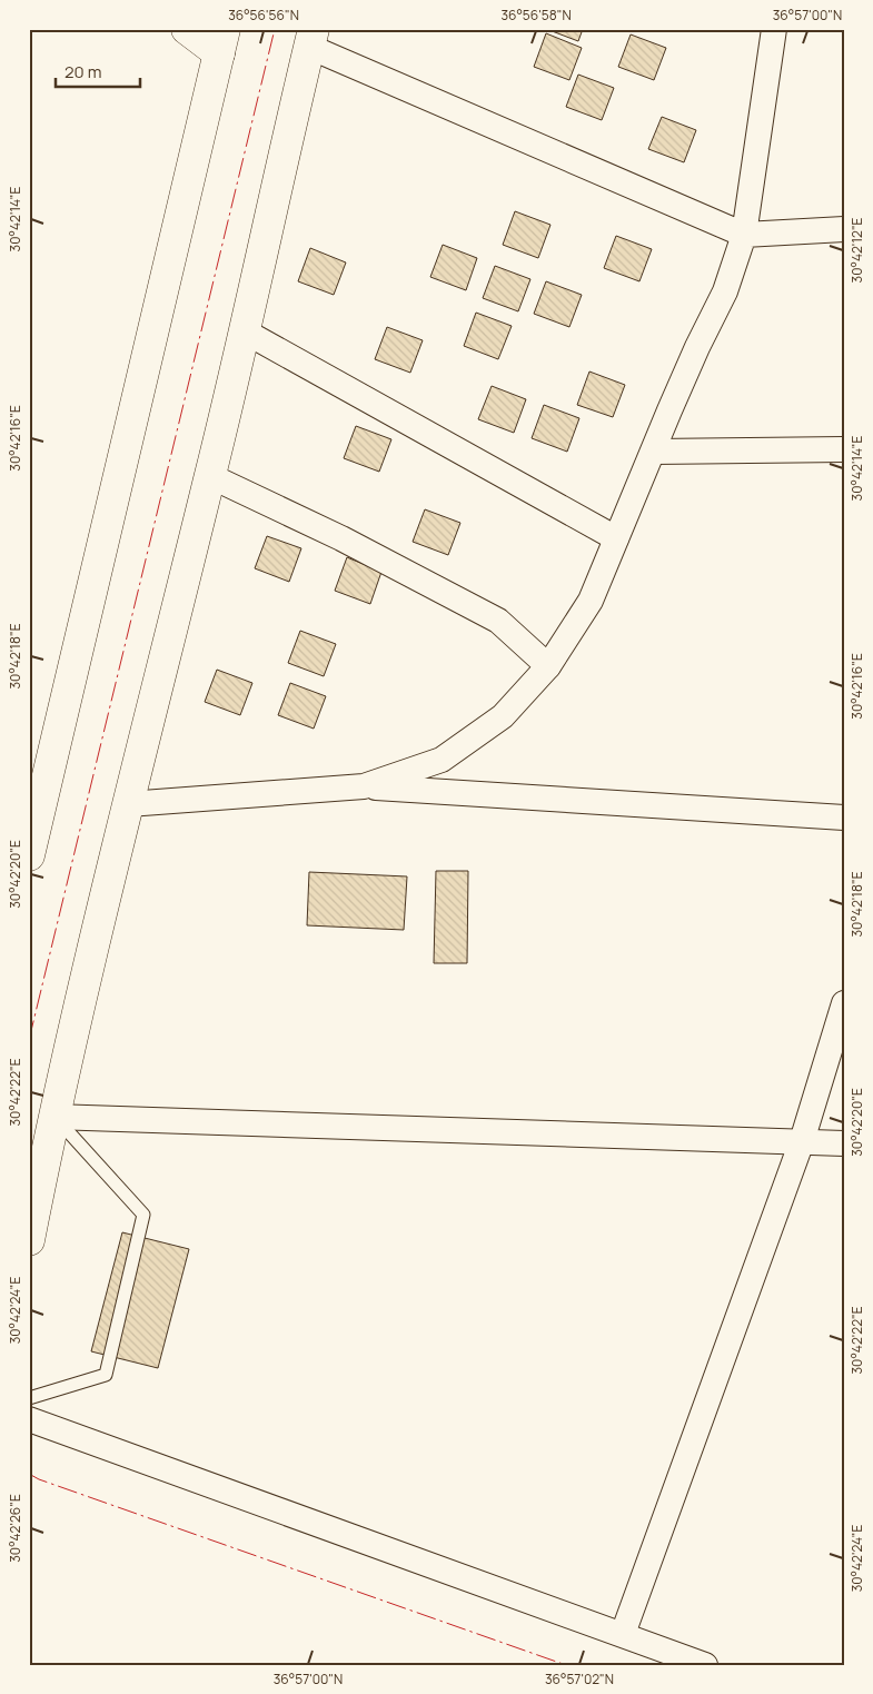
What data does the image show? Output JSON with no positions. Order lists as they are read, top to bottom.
{
  "scale_bar": "20 m",
  "coordinates": [
    "36°56'56\"N",
    "36°56'58\"N",
    "36°57'00\"N",
    "30°42'14\"E",
    "30°42'12\"E",
    "30°42'16\"E",
    "30°42'18\"E",
    "30°42'20\"E",
    "30°42'22\"E",
    "30°42'24\"E",
    "30°42'26\"E",
    "36°57'02\"N"
  ]
}
